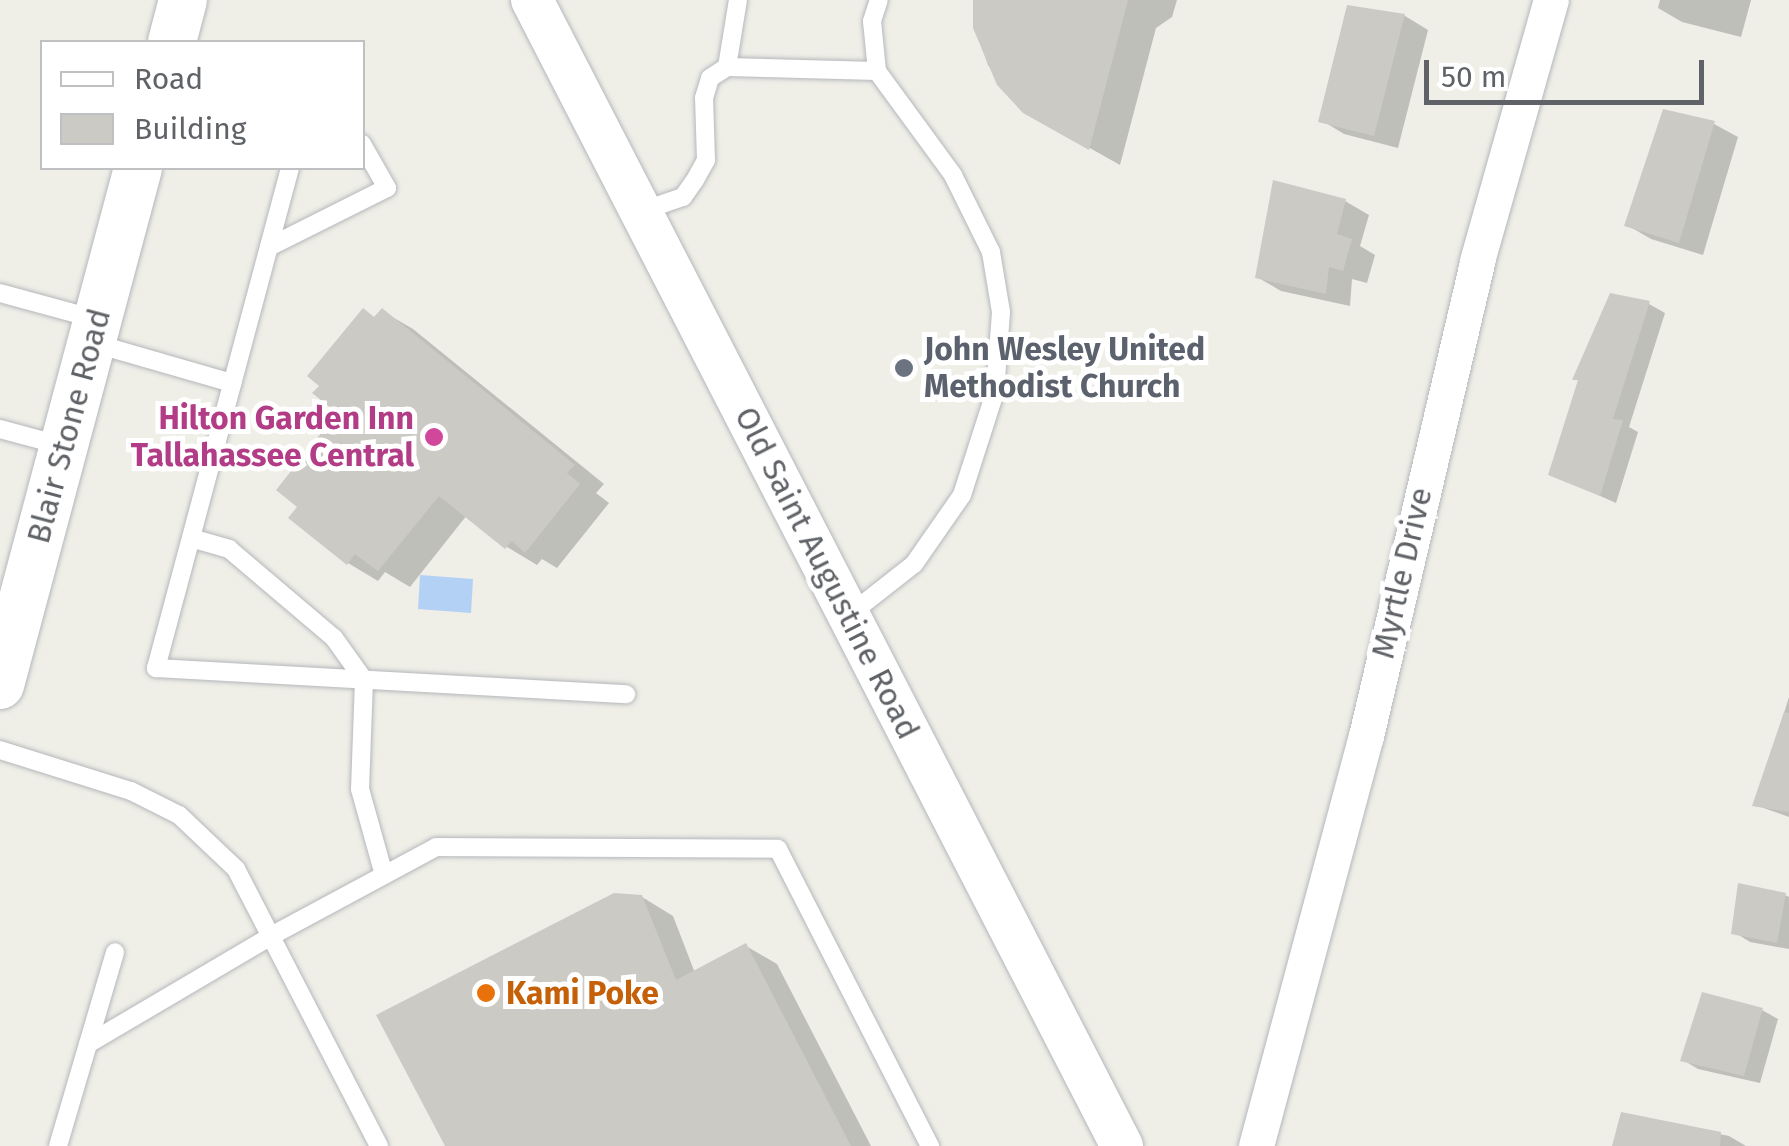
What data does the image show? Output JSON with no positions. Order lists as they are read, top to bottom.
{
  "streets": {
    "main road": ["Blair Stone Road"],
    "street": ["Old Saint Augustine Road", "Myrtle Drive"]
  },
  "places": ["John Wesley United Methodist Church", "Hilton Garden Inn Tallahassee Central", "Kami Poke"],
  "legend": ["Road", "Building"],
  "scale_bar": "50 m"
}
